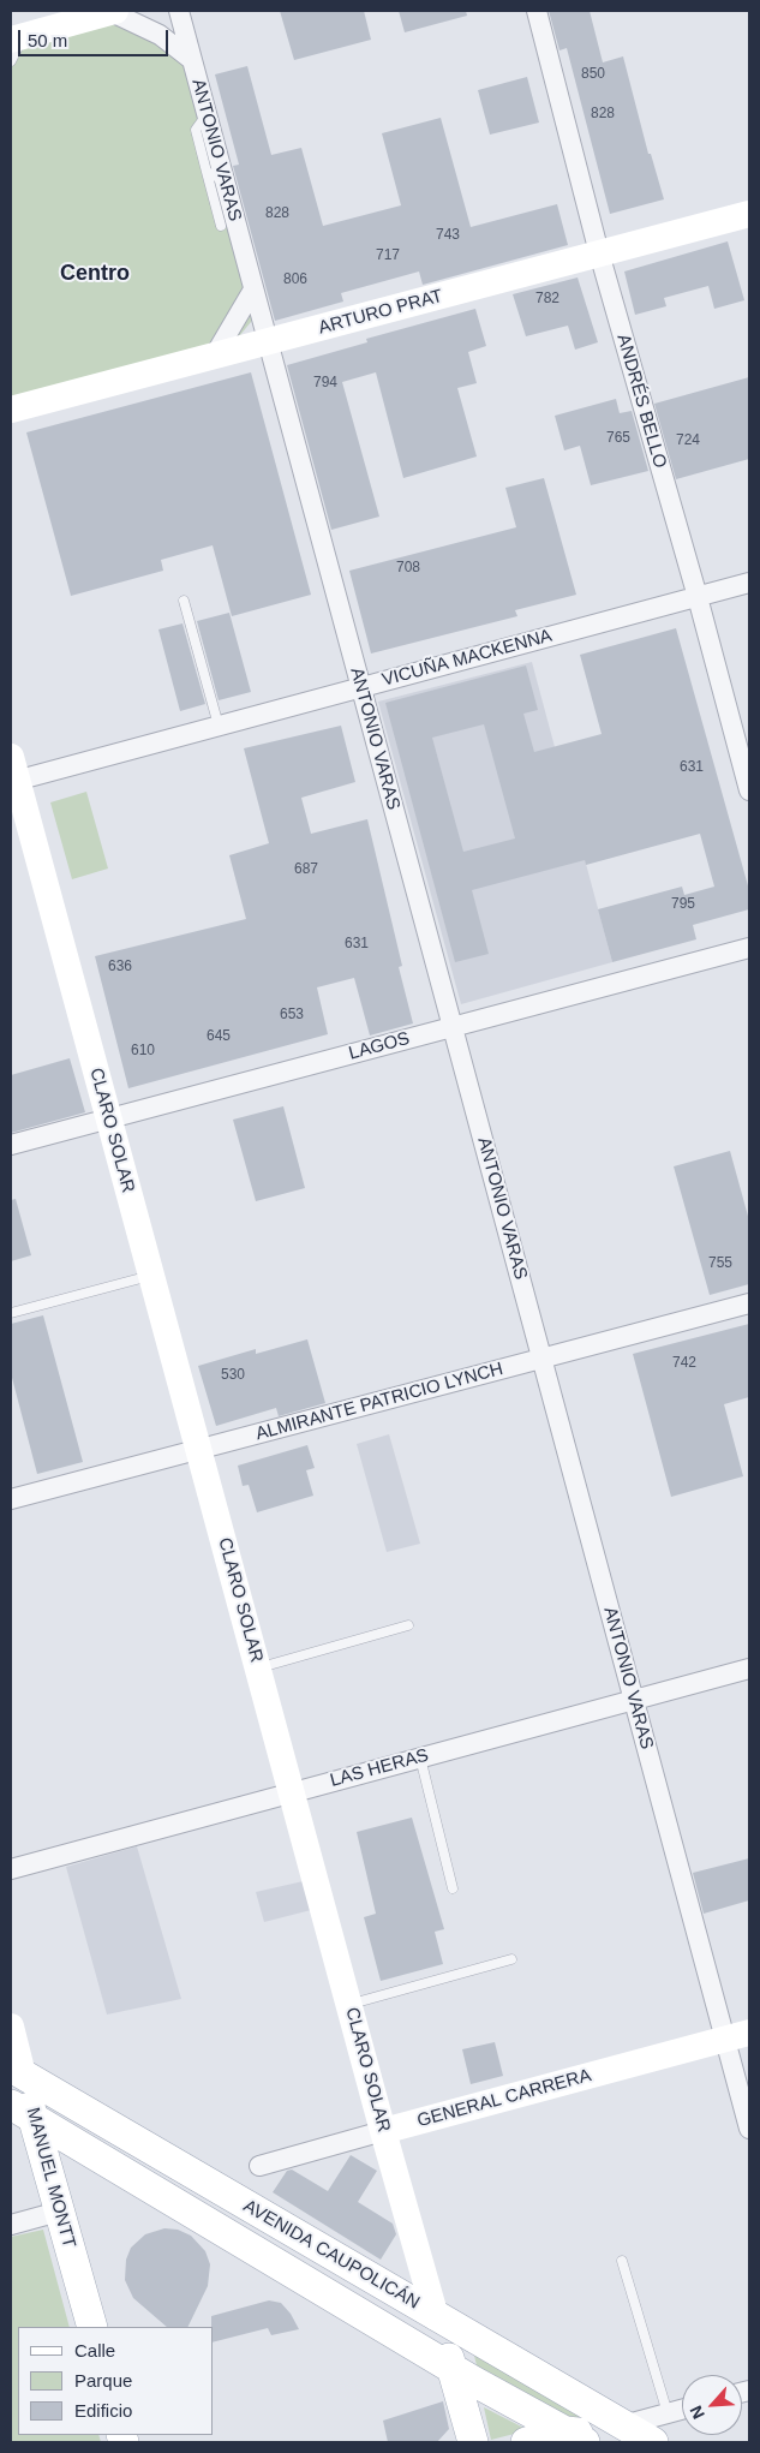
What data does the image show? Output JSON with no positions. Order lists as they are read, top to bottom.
{
  "streets": {
    "main road": ["CLARO SOLAR", "MANUEL MONTT", "AVENIDA CAUPOLICÁN"],
    "street": [
      "ANTONIO VARAS",
      "ARTURO PRAT",
      "ANDRÉS BELLO",
      "VICUÑA MACKENNA",
      "LAGOS",
      "ALMIRANTE PATRICIO LYNCH",
      "LAS HERAS",
      "GENERAL CARRERA"
    ]
  },
  "crossings": [
    ["ANTONIO VARAS", "ARTURO PRAT"],
    ["ANTONIO VARAS", "VICUÑA MACKENNA"],
    ["ANTONIO VARAS", "LAGOS"],
    ["ANTONIO VARAS", "ALMIRANTE PATRICIO LYNCH"],
    ["ANTONIO VARAS", "LAS HERAS"],
    ["ANTONIO VARAS", "GENERAL CARRERA"],
    ["ARTURO PRAT", "ANDRÉS BELLO"],
    ["ANDRÉS BELLO", "VICUÑA MACKENNA"],
    ["VICUÑA MACKENNA", "CLARO SOLAR"],
    ["LAGOS", "CLARO SOLAR"],
    ["CLARO SOLAR", "ALMIRANTE PATRICIO LYNCH"],
    ["CLARO SOLAR", "LAS HERAS"],
    ["CLARO SOLAR", "GENERAL CARRERA"],
    ["CLARO SOLAR", "AVENIDA CAUPOLICÁN"],
    ["MANUEL MONTT", "AVENIDA CAUPOLICÁN"]
  ],
  "districts": ["Centro"],
  "house_numbers": [
    "850",
    "828",
    "828",
    "743",
    "717",
    "806",
    "782",
    "794",
    "765",
    "724",
    "708",
    "631",
    "687",
    "795",
    "631",
    "636",
    "653",
    "645",
    "610",
    "755",
    "742",
    "530"
  ],
  "legend": ["Calle", "Parque", "Edificio"],
  "scale_bar": "50 m",
  "north": "bottom left"
}
